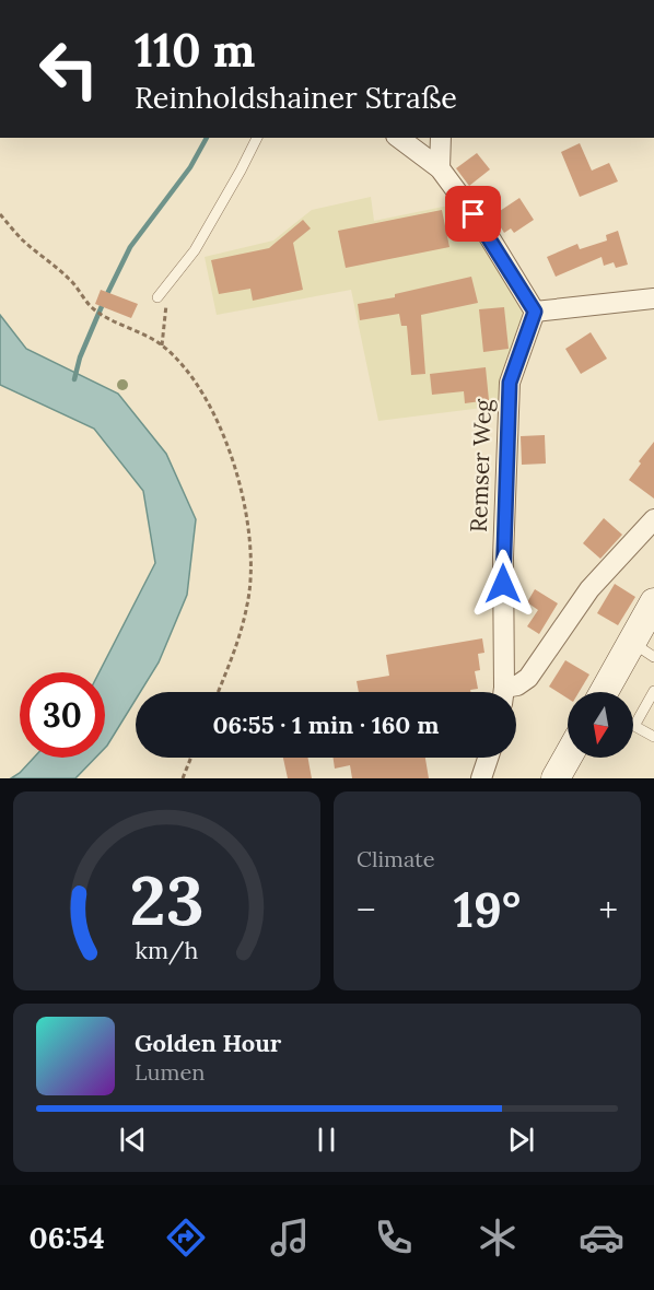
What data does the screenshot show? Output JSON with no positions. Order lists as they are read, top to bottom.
{
  "streets": {
    "street": ["Remser Weg"]
  },
  "north": "bottom",
  "page": {
    "turn": ["110 m", "Reinholdshainer Straße"],
    "limit": "30",
    "trip": "06:55 · 1 min · 160 m",
    "tile": "Climate",
    "heat": ["−", "19°", "+"],
    "song": ["Golden Hour", "Lumen"],
    "tabs": "06:54",
    "gauge": ["23", "km/h"]
  }
}
